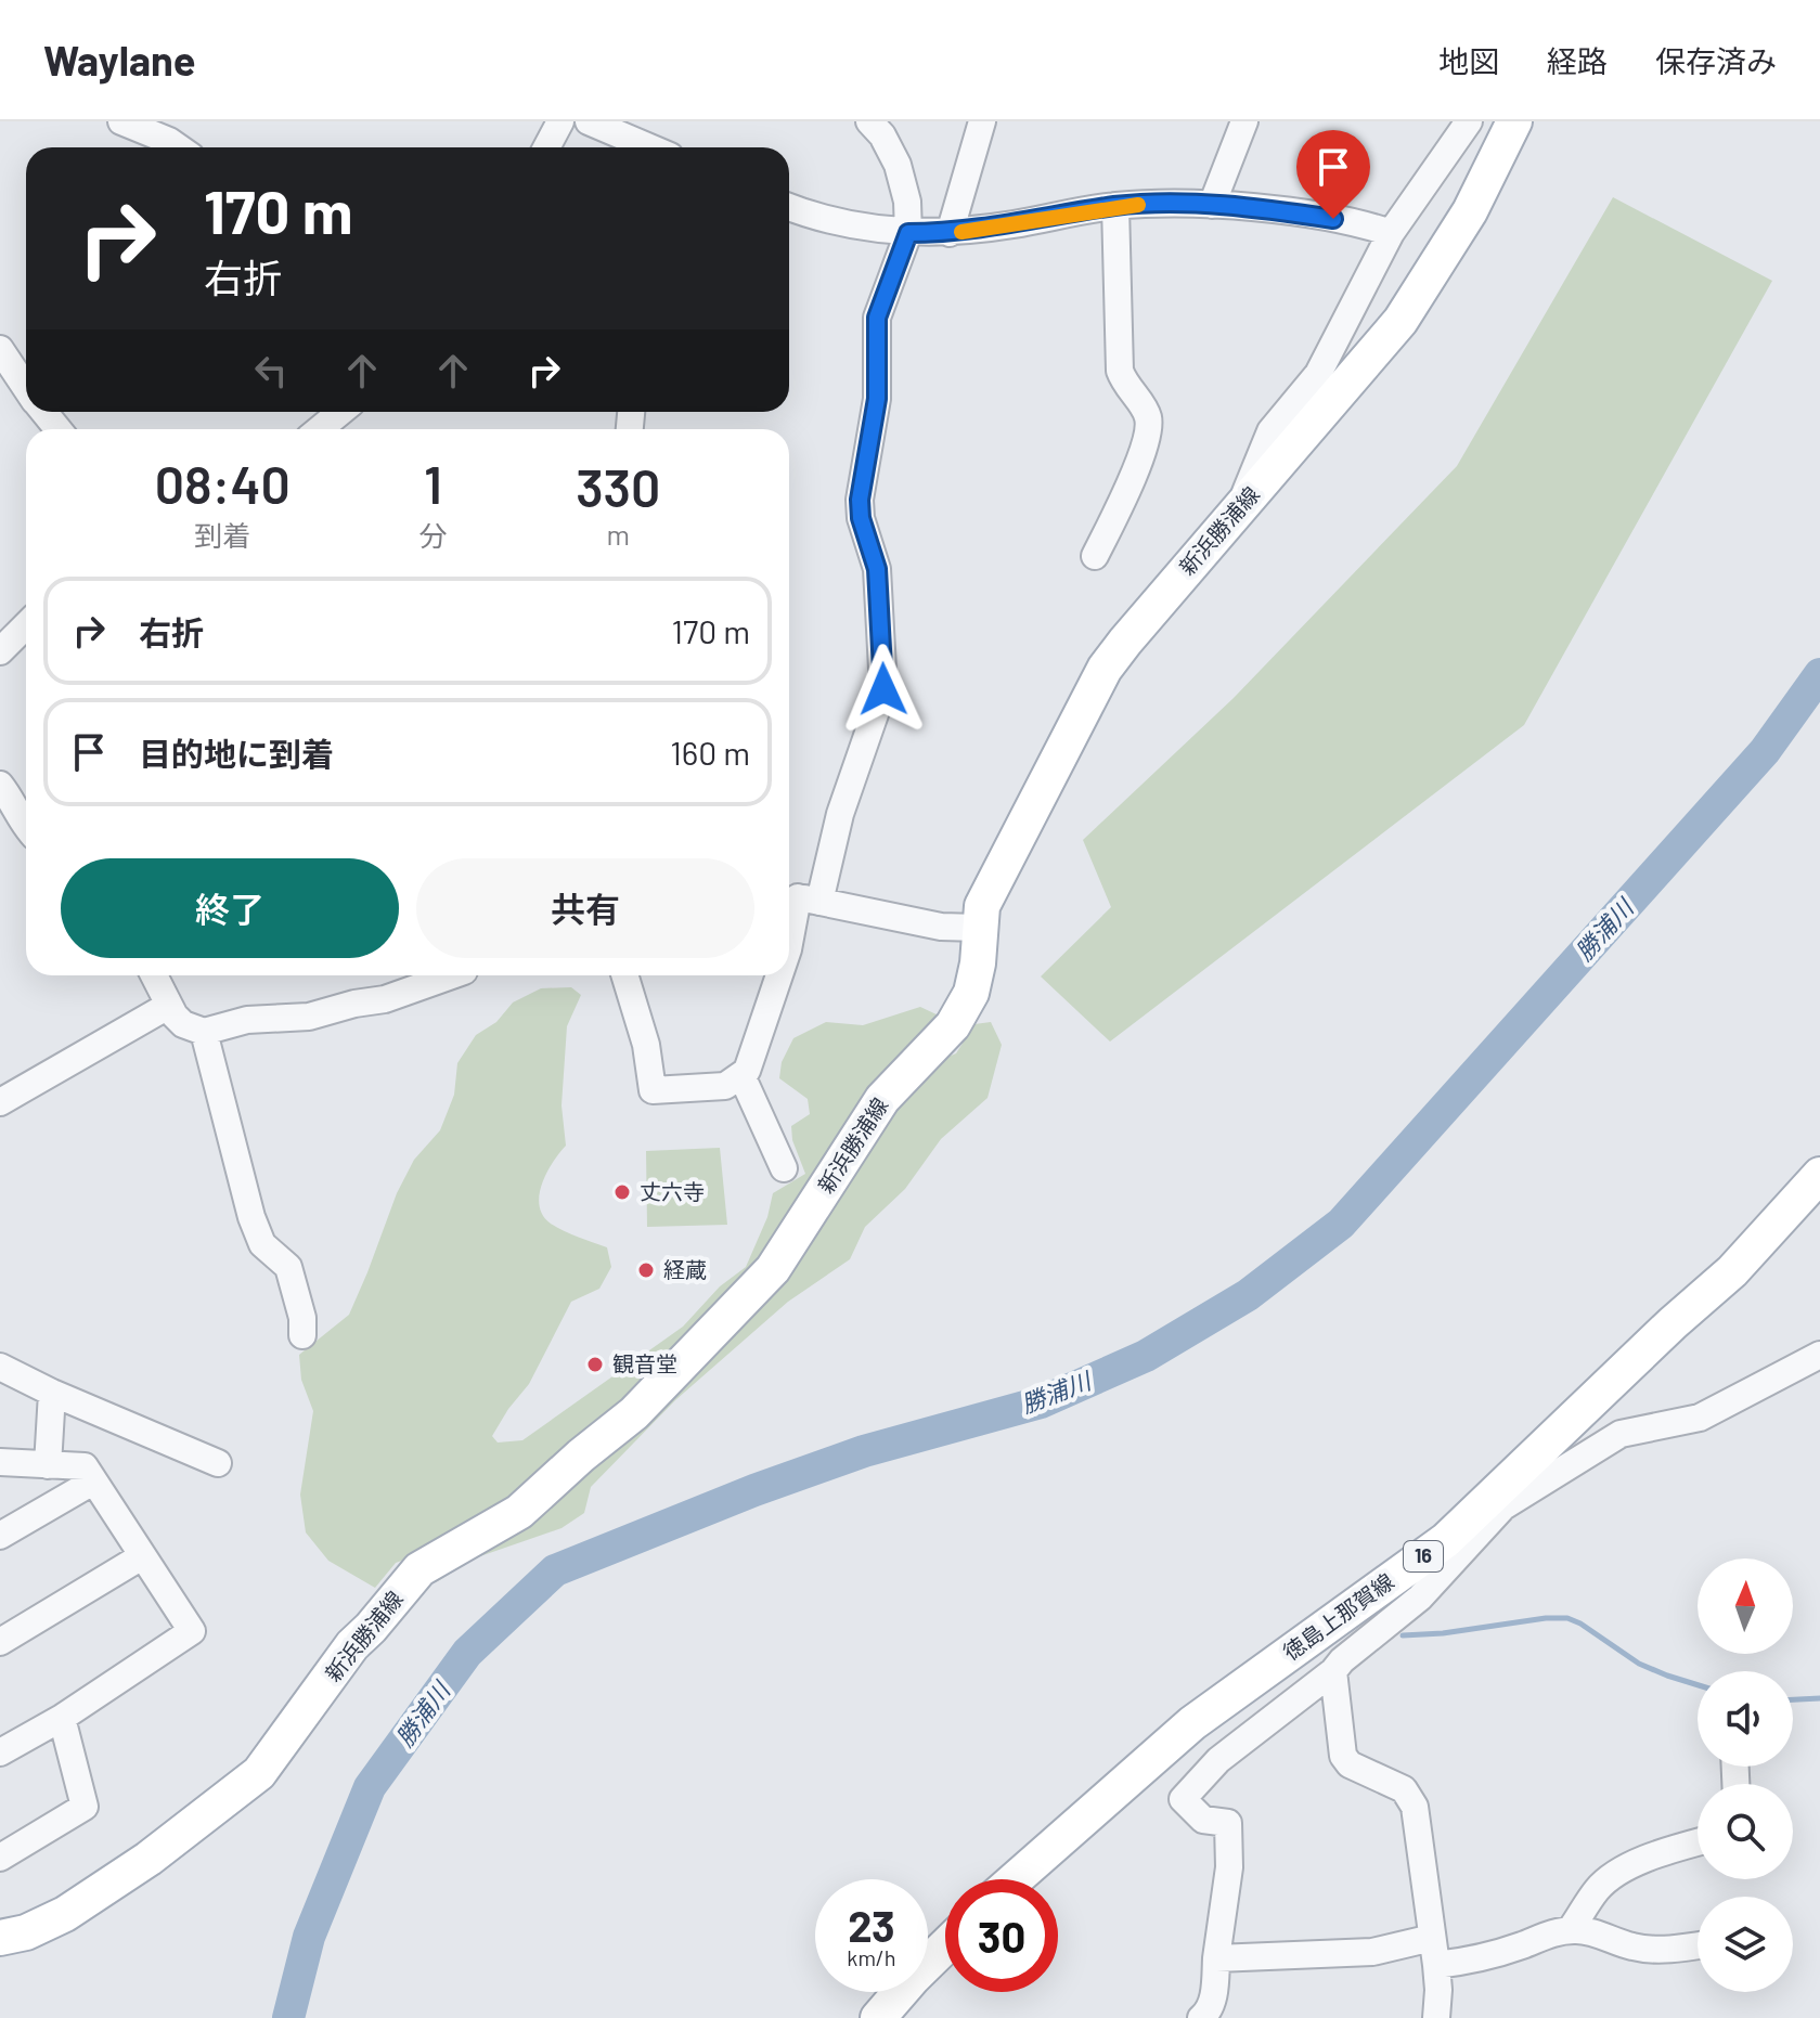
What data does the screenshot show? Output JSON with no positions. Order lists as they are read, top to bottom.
{
  "streets": {
    "main road": ["新浜勝浦線", "16", "徳島上那賀線"]
  },
  "water": ["勝浦川"],
  "places": ["丈六寺", "経蔵", "観音堂"],
  "north": "top",
  "page": {
    "header": "Waylane",
    "nav": ["地図", "経路", "保存済み"],
    "turn": ["170 m", "右折"],
    "eta": [
      "08:40",
      "到着",
      "1",
      "分",
      "330",
      "m"
    ],
    "list": [
      {
        "name": "右折",
        "value": "170 m"
      },
      {
        "name": "目的地に到着",
        "value": "160 m"
      }
    ],
    "buttons": ["終了", "共有"],
    "speed": "23 km/h",
    "limit": "30"
  }
}
